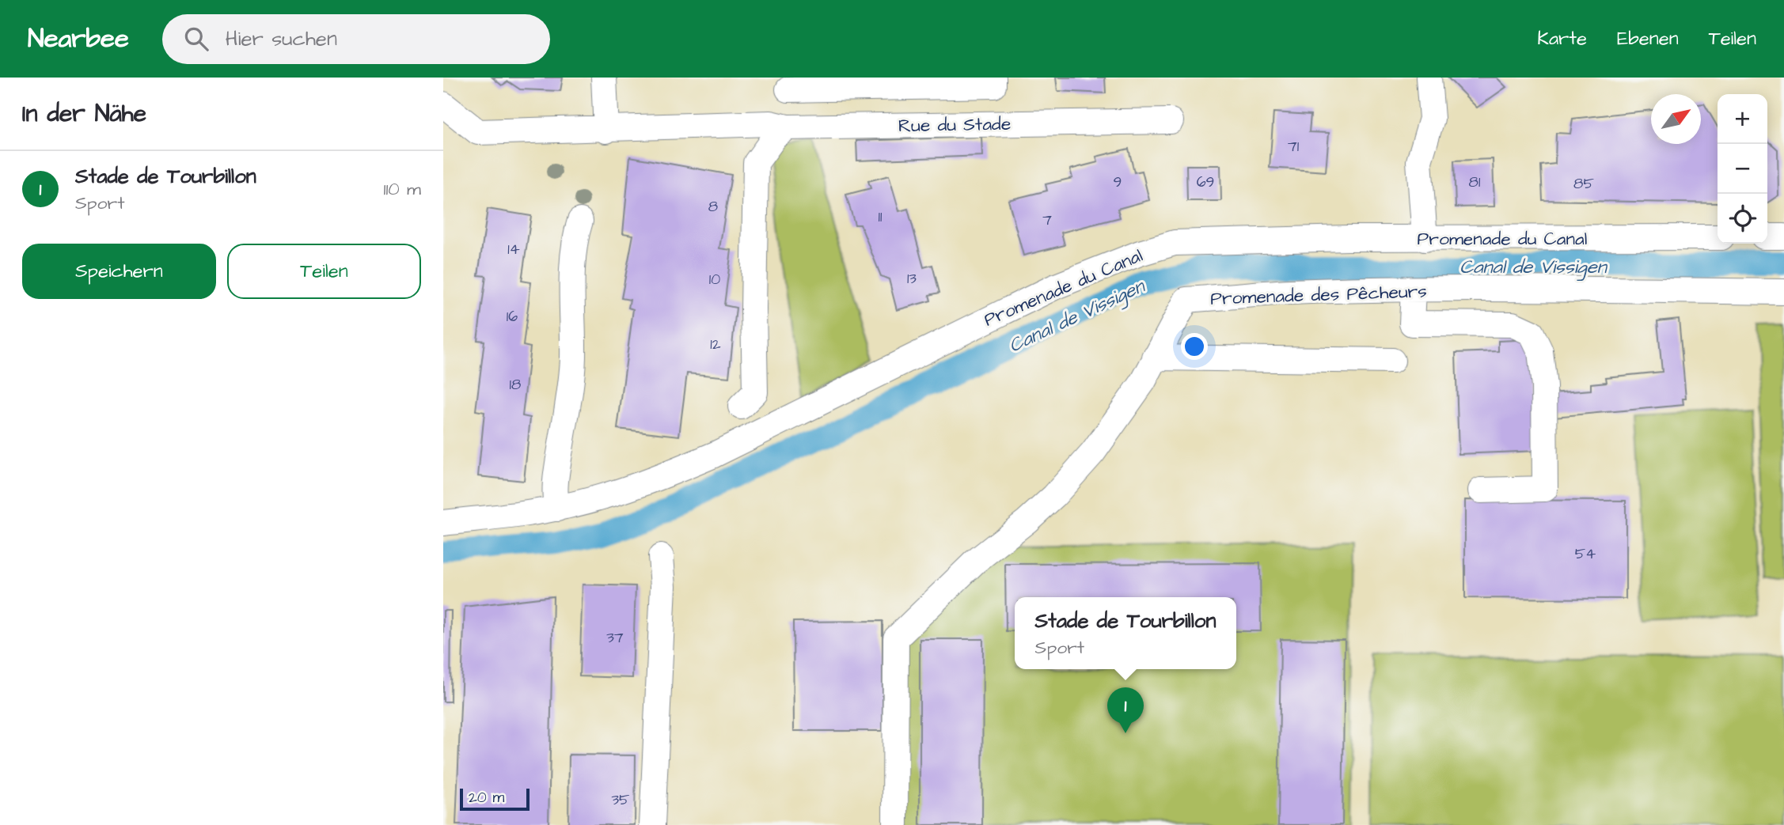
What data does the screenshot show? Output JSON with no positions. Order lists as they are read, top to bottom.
{
  "streets": {
    "street": ["Rue du Stade", "Promenade du Canal", "Promenade des Pêcheurs"]
  },
  "water": ["Canal de Vissigen"],
  "house_numbers": [
    "71",
    "9",
    "69",
    "81",
    "85",
    "8",
    "11",
    "7",
    "14",
    "13",
    "10",
    "16",
    "12",
    "18",
    "54",
    "37",
    "35"
  ],
  "scale_bar": "20 m",
  "north": "top right",
  "page": {
    "header": "Nearbee",
    "search": "Hier suchen",
    "nav": ["Karte", "Ebenen", "Teilen"],
    "heading": "In der Nähe",
    "map_buttons": ["+", "−"],
    "list": [
      {
        "mark": "1",
        "name": "Stade de Tourbillon",
        "note": "Sport",
        "value": "110 m"
      }
    ],
    "buttons": ["Speichern", "Teilen"],
    "popup": ["Stade de Tourbillon", "Sport"],
    "pins": "1",
    "scale": "20 m"
  }
}
